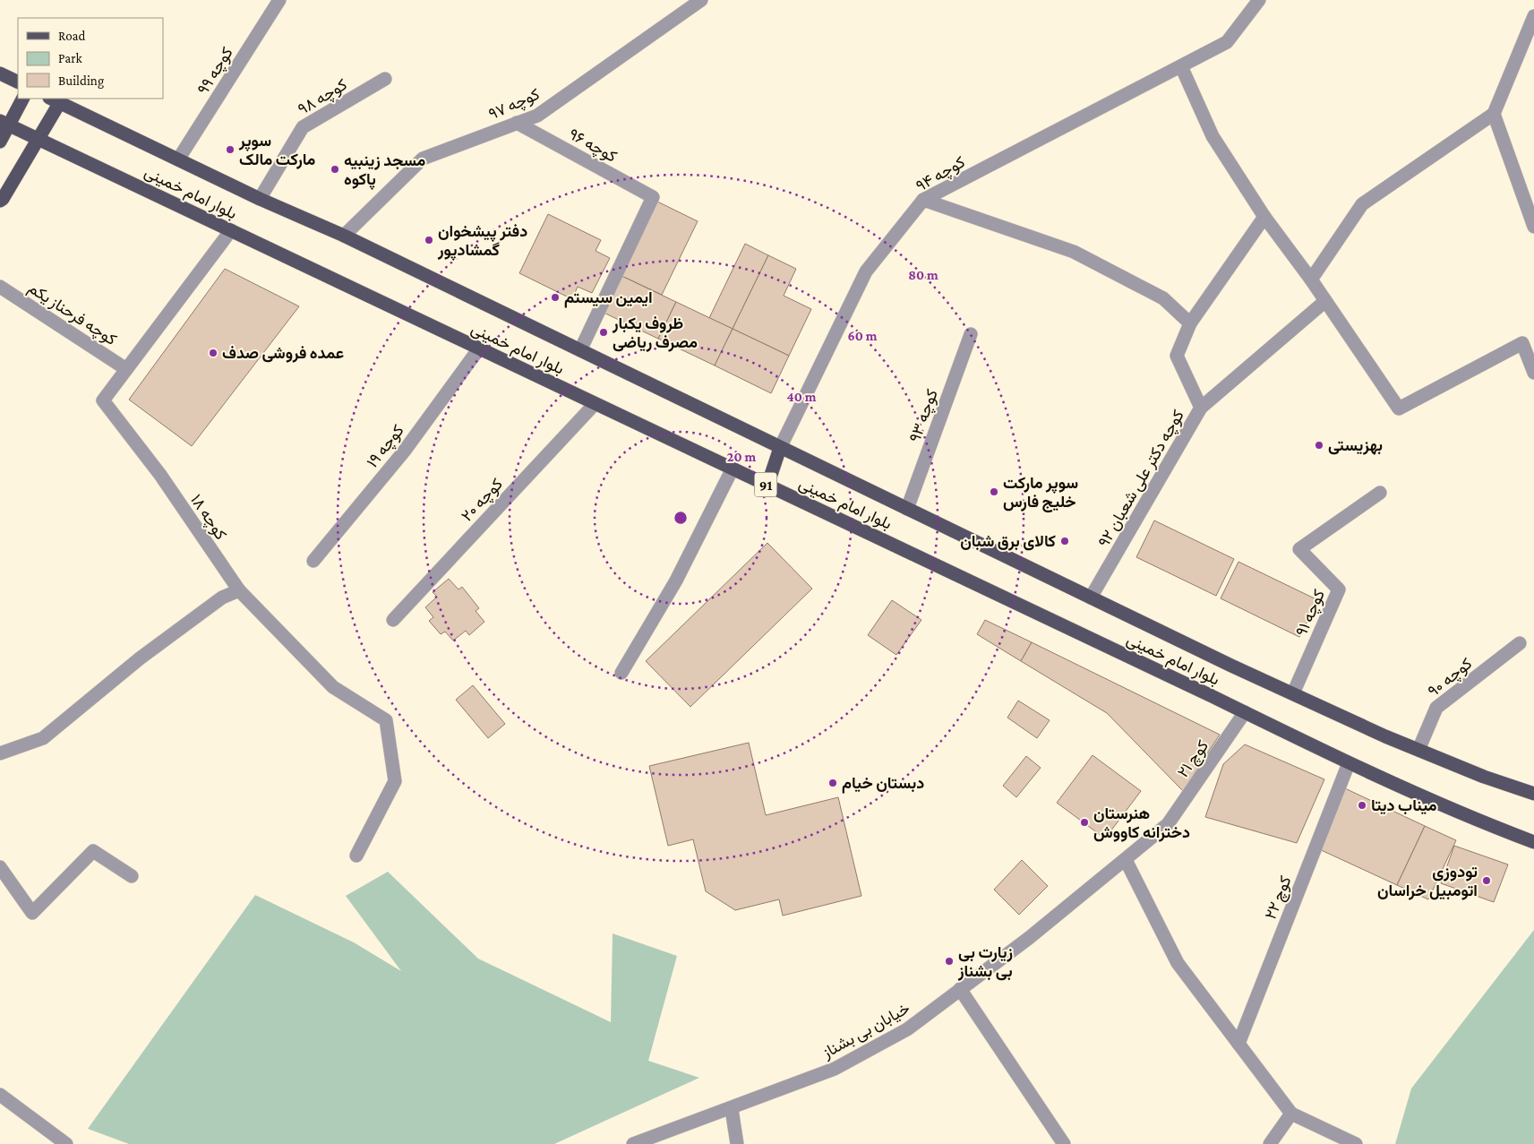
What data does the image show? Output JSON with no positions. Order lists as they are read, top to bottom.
{
  "streets": {
    "main road": ["بلوار امام خمینی", "91"],
    "street": [
      "کوچه ۹۹",
      "کوچه ۹۸",
      "کوچه ۹۷",
      "کوچه ۹۶",
      "کوچه ۹۴",
      "کوچه فرحناز یکم",
      "کوچه ۹۳",
      "کوچه ۱۹",
      "کوچه دکتر علی شعبان ۹۲",
      "کوچه ۲۰",
      "کوچه ۱۸",
      "کوچه ۹۱",
      "کوچه ۹۰",
      "کوچ ۲۱",
      "کوچ ۲۲",
      "خیابان بی بشناز"
    ]
  },
  "crossings": [
    ["کوچه ۹۹", "بلوار امام خمینی"],
    ["کوچه ۹۸", "بلوار امام خمینی"],
    ["کوچه ۹۷", "کوچه ۹۶"],
    ["کوچه ۹۷", "بلوار امام خمینی"],
    ["کوچه ۹۶", "بلوار امام خمینی"],
    ["کوچه ۹۴", "بلوار امام خمینی"],
    ["بلوار امام خمینی", "کوچه ۹۳"],
    ["بلوار امام خمینی", "کوچه ۱۹"],
    ["بلوار امام خمینی", "کوچه دکتر علی شعبان ۹۲"],
    ["بلوار امام خمینی", "کوچه ۲۰"],
    ["بلوار امام خمینی", "کوچه ۱۸"],
    ["بلوار امام خمینی", "کوچه ۹۱"],
    ["بلوار امام خمینی", "کوچه ۹۰"],
    ["بلوار امام خمینی", "کوچ ۲۱"],
    ["بلوار امام خمینی", "کوچ ۲۲"],
    ["کوچه فرحناز یکم", "کوچه ۱۸"],
    ["کوچ ۲۱", "خیابان بی بشناز"]
  ],
  "places": [
    "سوپر مارکت مالک",
    "مسجد زینبیه پاکوه",
    "دفتر پیشخوان گمشادپور",
    "ایمین سیستم",
    "ظروف یکبار مصرف ریاضی",
    "عمده فروشی صدف",
    "بهزیستی",
    "سوپر مارکت خلیج فارس",
    "کالای برق شبان",
    "دبستان خیام",
    "میناب دیتا",
    "هنرستان دخترانه کاووش",
    "تودوزی اتومبیل خراسان",
    "زیارت بی بی بشناز"
  ],
  "legend": ["Road", "Park", "Building"],
  "rings": [
    "80 m",
    "60 m",
    "40 m",
    "20 m"
  ]
}
